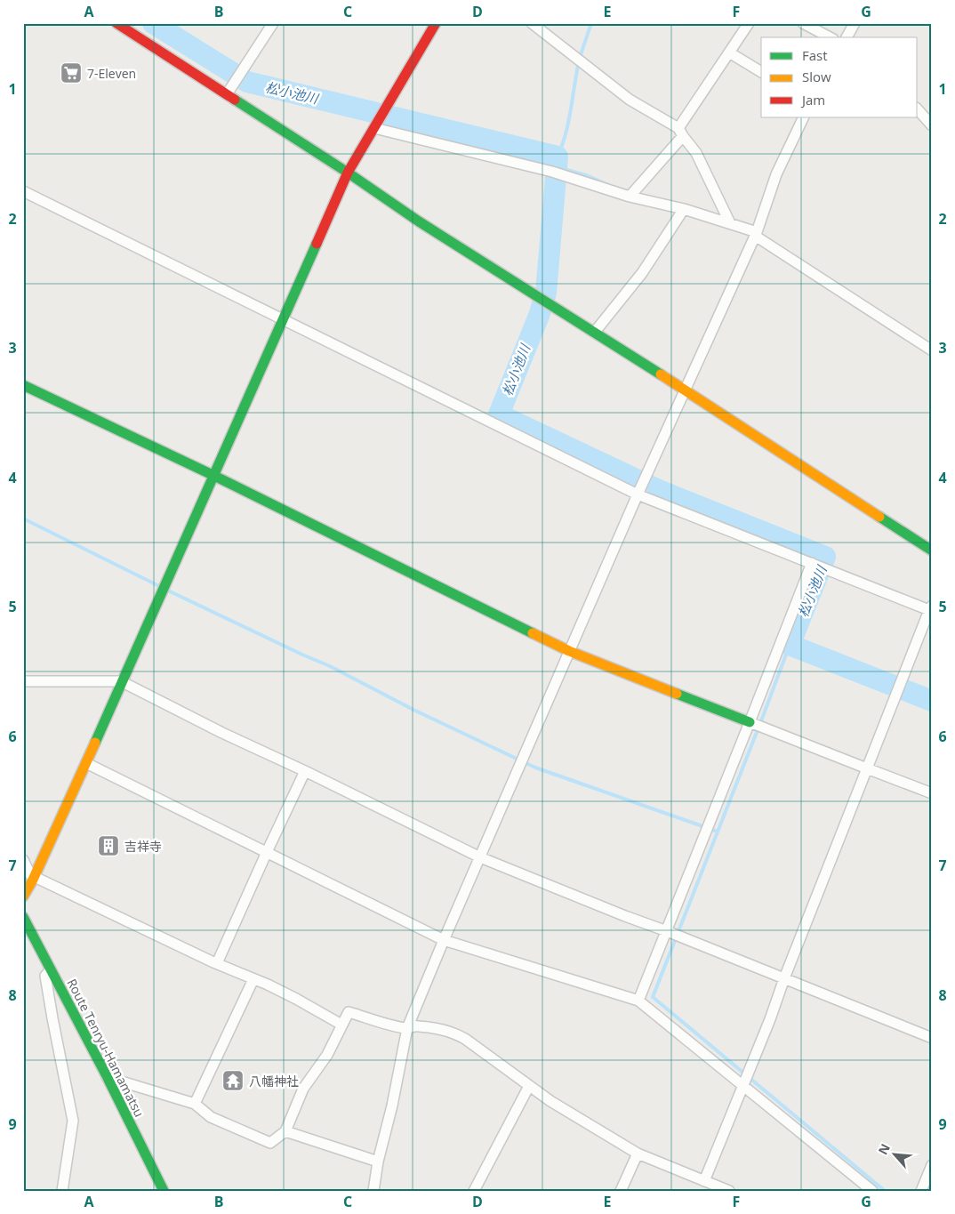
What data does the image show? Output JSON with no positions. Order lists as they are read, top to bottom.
{
  "streets": {
    "street": ["Route Tenryu-Hamamatsu"]
  },
  "water": ["松小池川"],
  "places": {
    "supermarket": ["7-Eleven"],
    "building": ["吉祥寺"],
    "temple": ["八幡神社"]
  },
  "legend": ["Fast", "Slow", "Jam"],
  "north": "top left",
  "grid": {
    "columns": [
      "A",
      "B",
      "C",
      "D",
      "E",
      "F",
      "G"
    ],
    "rows": [
      "1",
      "2",
      "3",
      "4",
      "5",
      "6",
      "7",
      "8",
      "9"
    ]
  }
}
